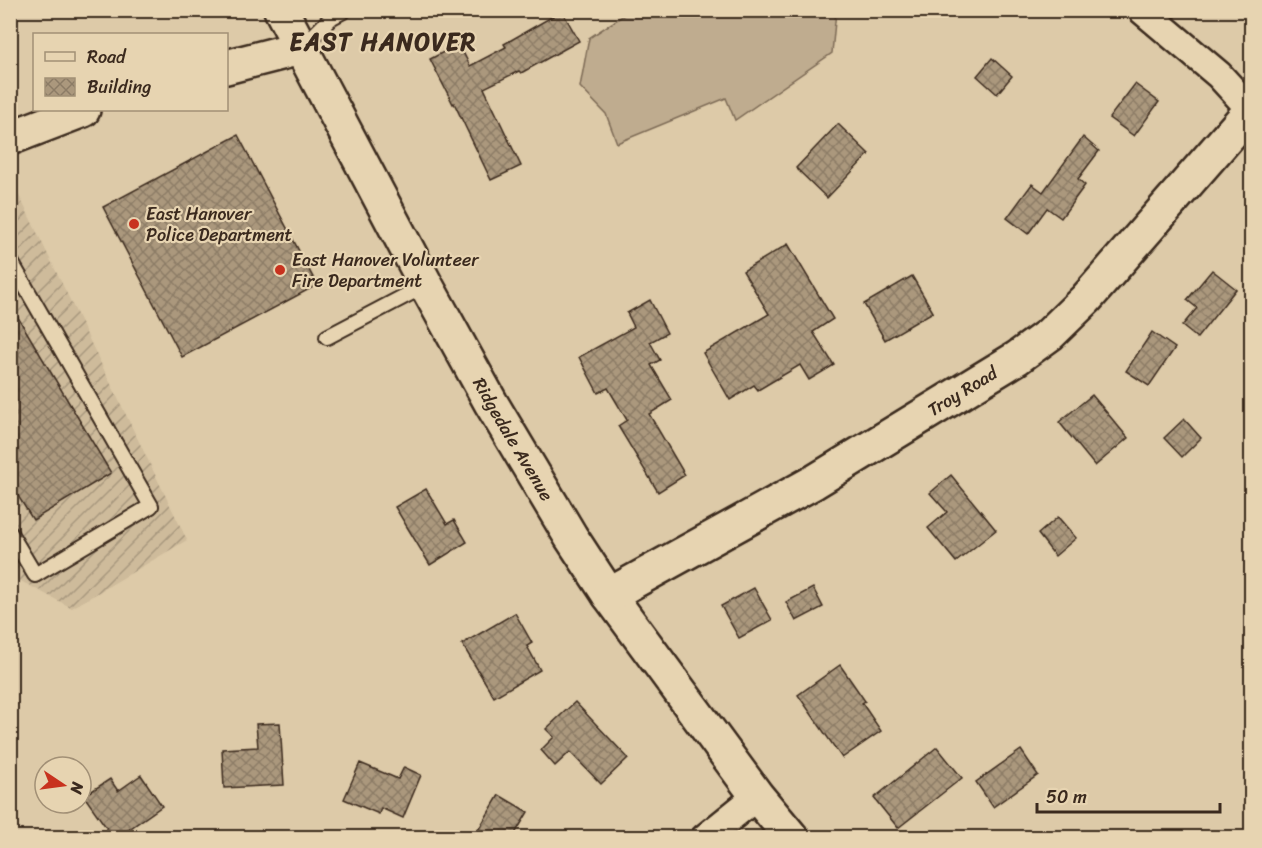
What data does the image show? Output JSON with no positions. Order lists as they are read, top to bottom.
{
  "streets": {
    "main road": ["Troy Road", "Ridgedale Avenue"]
  },
  "crossings": [
    ["Troy Road", "Ridgedale Avenue"]
  ],
  "districts": ["EAST HANOVER"],
  "places": ["East Hanover Police Department", "East Hanover Volunteer Fire Department"],
  "legend": ["Road", "Building"],
  "scale_bar": "50 m",
  "north": "right"
}
